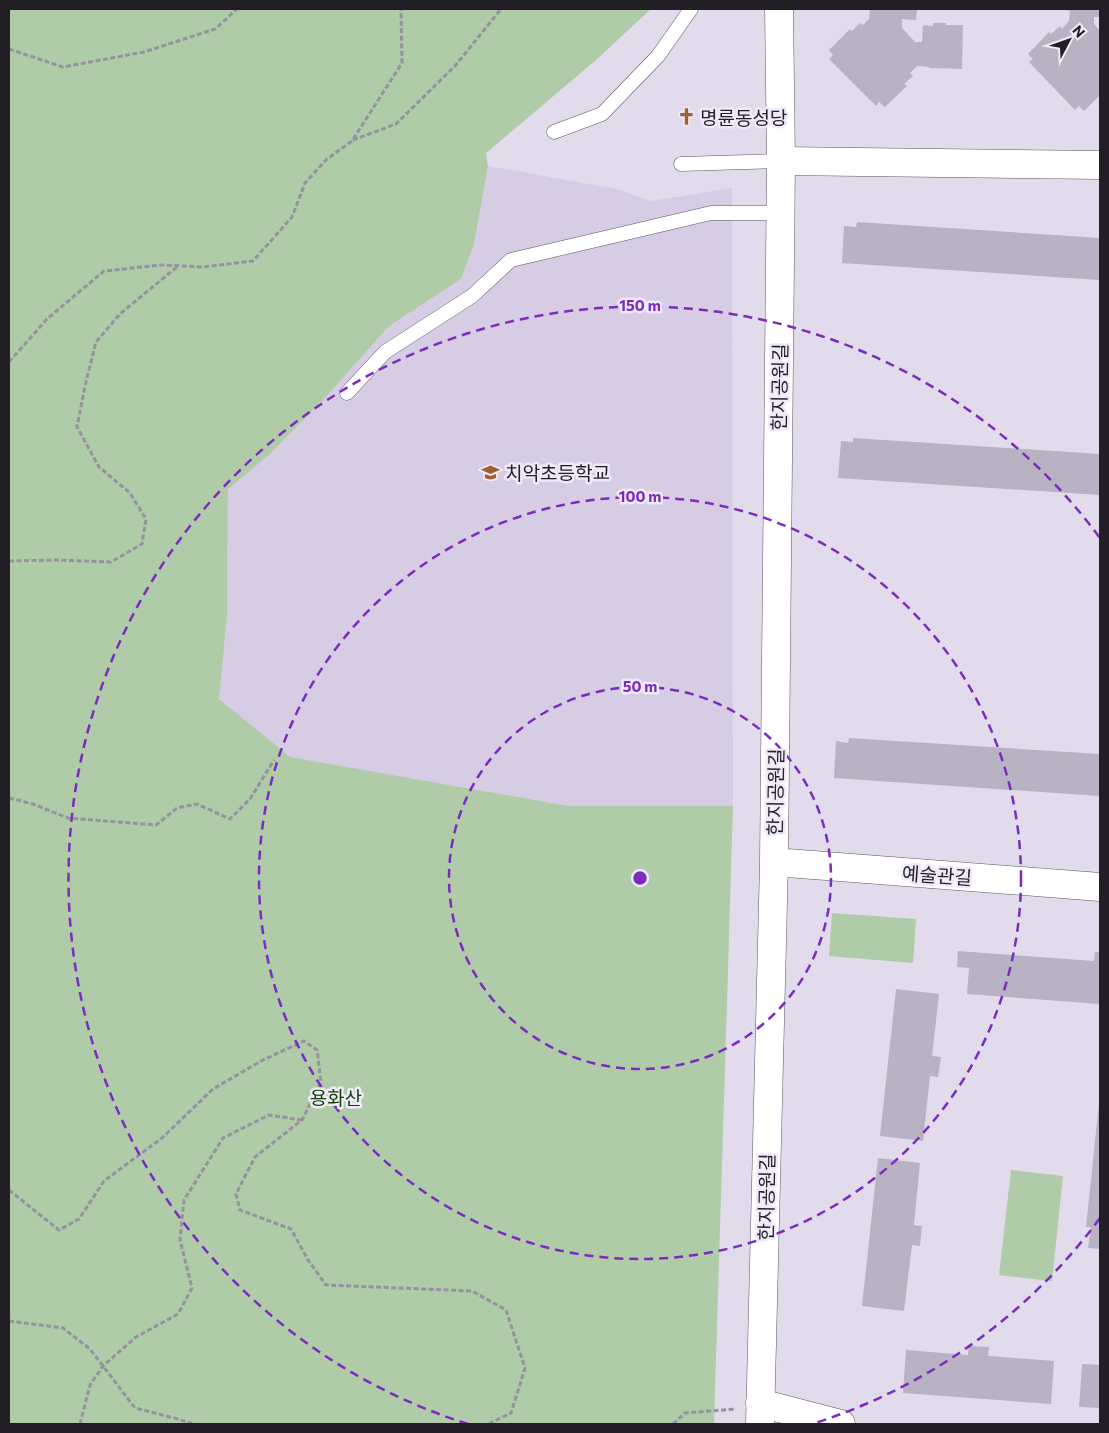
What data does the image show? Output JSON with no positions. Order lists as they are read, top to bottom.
{
  "streets": {
    "street": ["한지공원길", "예술관길"]
  },
  "crossings": [
    ["한지공원길", "예술관길"]
  ],
  "parks": ["용화산"],
  "places": {
    "church": ["명륜동성당"],
    "school or university": ["치악초등학교"]
  },
  "north": "top right",
  "rings": ["150 m", "100 m", "50 m"]
}
